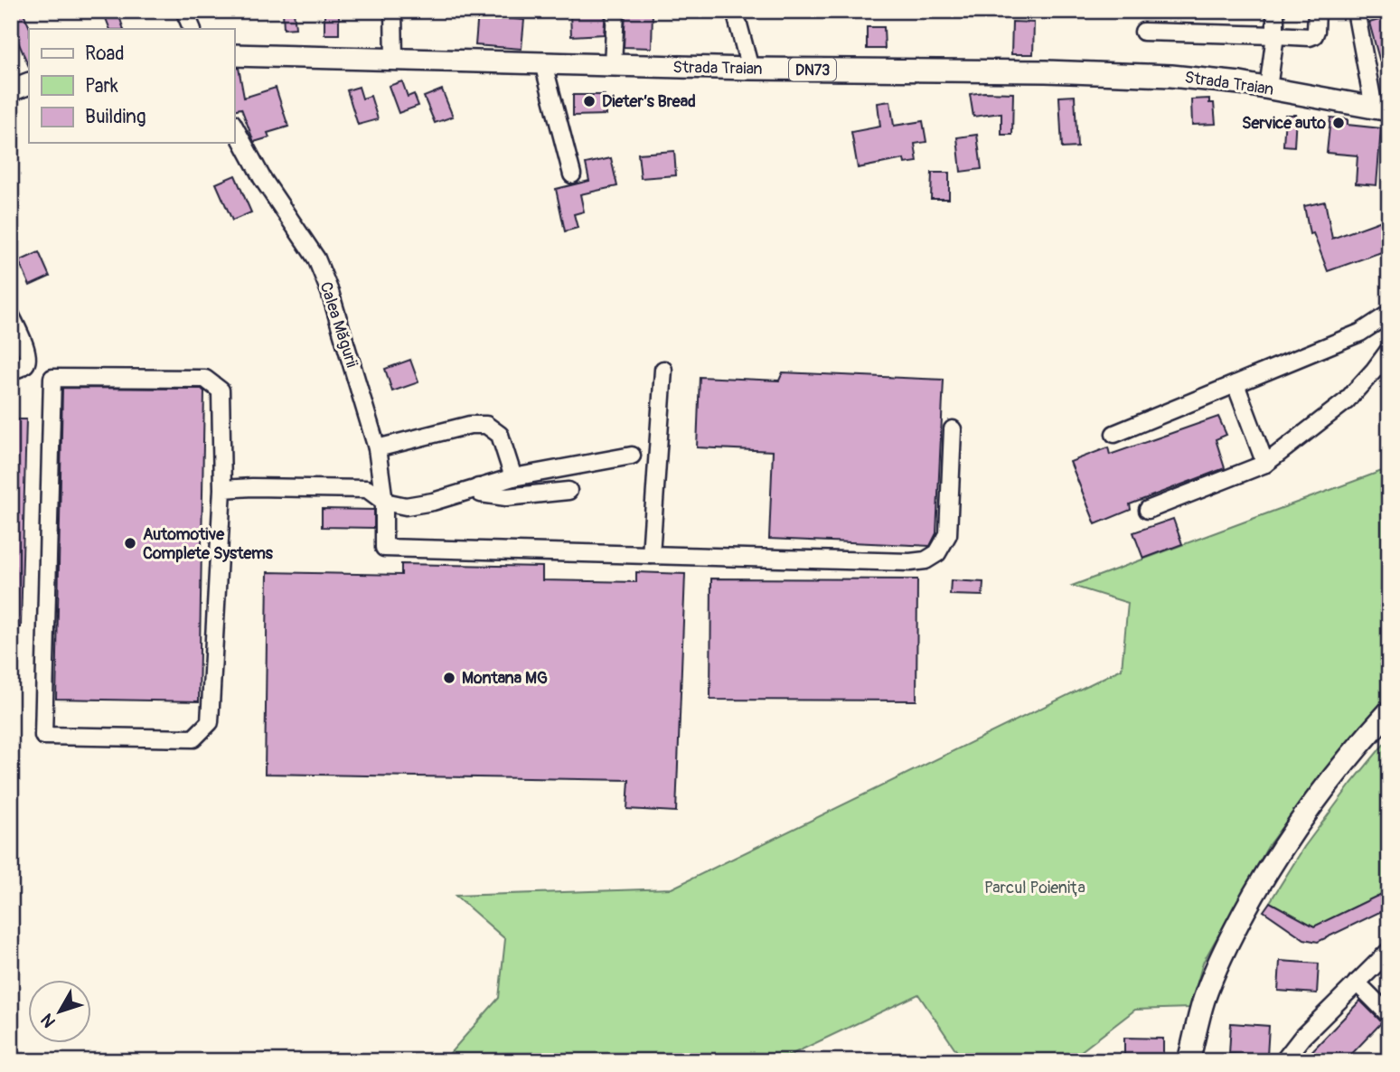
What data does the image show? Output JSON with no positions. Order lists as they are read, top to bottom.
{
  "streets": {
    "main road": ["Strada Traian", "DN73"],
    "street": ["Calea Măgurii"]
  },
  "parks": ["Parcul Poieniţa"],
  "places": [
    "Dieter’s Bread",
    "Service auto",
    "Automotive Complete Systems",
    "Montana MG"
  ],
  "legend": ["Road", "Park", "Building"],
  "north": "bottom left"
}
